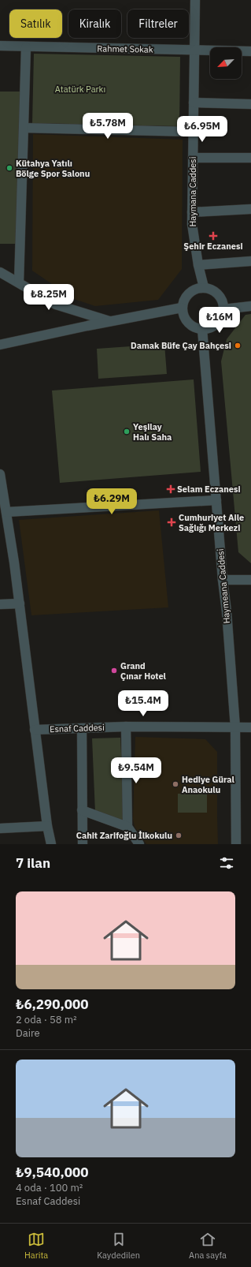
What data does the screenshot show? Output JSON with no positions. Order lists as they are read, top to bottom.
{
  "streets": {
    "street": [
      "Rahmet Sokak",
      "Haymana Caddesi",
      "Haymeana Caddesi",
      "Esnaf Caddesi"
    ]
  },
  "crossings": [
    ["Rahmet Sokak", "Haymana Caddesi"],
    ["Haymana Caddesi", "Haymeana Caddesi"],
    ["Haymeana Caddesi", "Esnaf Caddesi"]
  ],
  "parks": ["Atatürk Parkı"],
  "places": {
    "other": [
      "Kütahya Yatılı Bölge Spor Salonu",
      "Damak Büfe Çay Bahçesi",
      "Yeşilay Halı Saha",
      "Grand Çınar Hotel",
      "Hediye Güral Anaokulu",
      "Cahit Zarifoğlu İlkokulu"
    ],
    "health": ["Şehir Eczanesi", "Selam Eczanesi", "Cumhuriyet Aile Sağlığı Merkezi"]
  },
  "north": "bottom left",
  "page": {
    "chip": ["Satılık", "Kiralık", "Filtreler"],
    "price": [
      "₺5.78M",
      "₺6.95M",
      "₺8.25M",
      "₺16M",
      "₺6.29M",
      "₺15.4M",
      "₺9.54M"
    ],
    "heading": "7 ilan",
    "list": [
      {
        "name": "₺6,290,000",
        "note": "2 oda · 58 m² · Daire"
      },
      {
        "name": "₺9,540,000",
        "note": "4 oda · 100 m² · Esnaf Caddesi"
      }
    ],
    "tabs": ["Harita", "Kaydedilen", "Ana sayfa"]
  }
}
